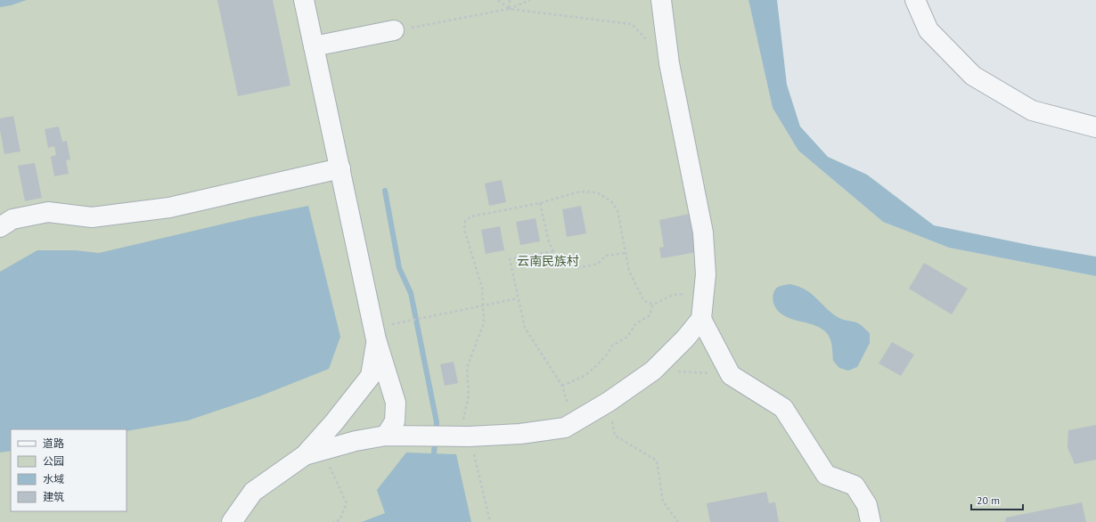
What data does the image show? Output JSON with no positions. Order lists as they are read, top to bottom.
{
  "parks": ["云南民族村"],
  "legend": [
    "道路",
    "公园",
    "水域",
    "建筑"
  ],
  "scale_bar": "20 m"
}
